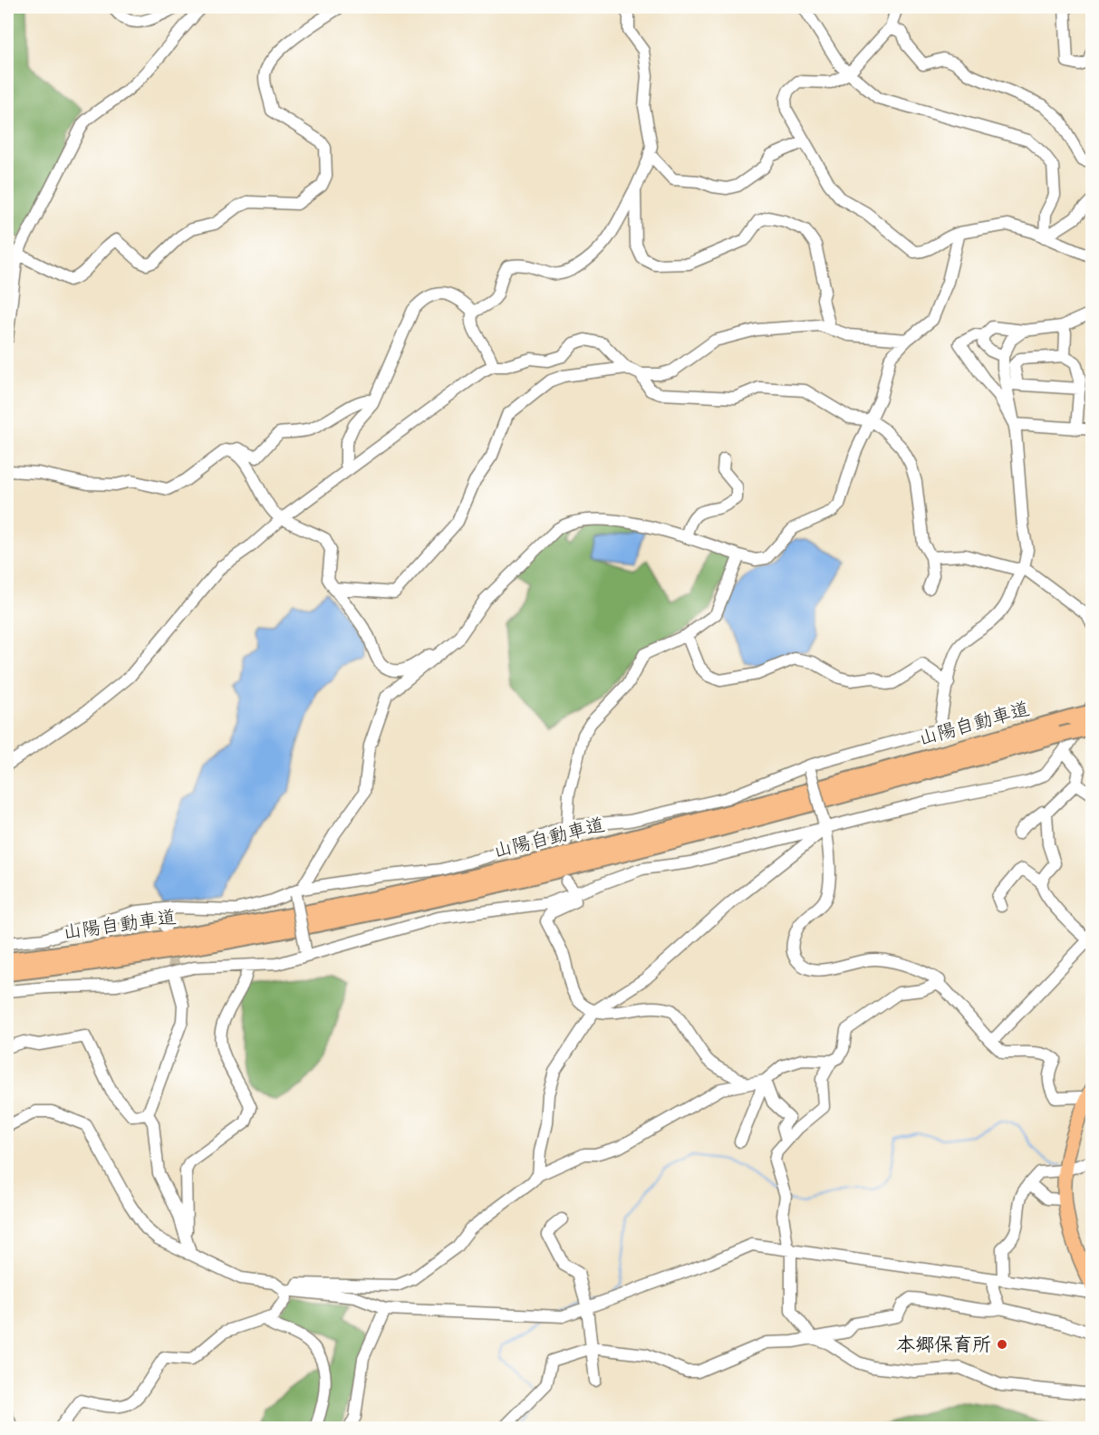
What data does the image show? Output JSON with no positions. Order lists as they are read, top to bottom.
{
  "streets": {
    "highway": ["山陽自動車道"]
  },
  "places": ["本郷保育所"]
}
